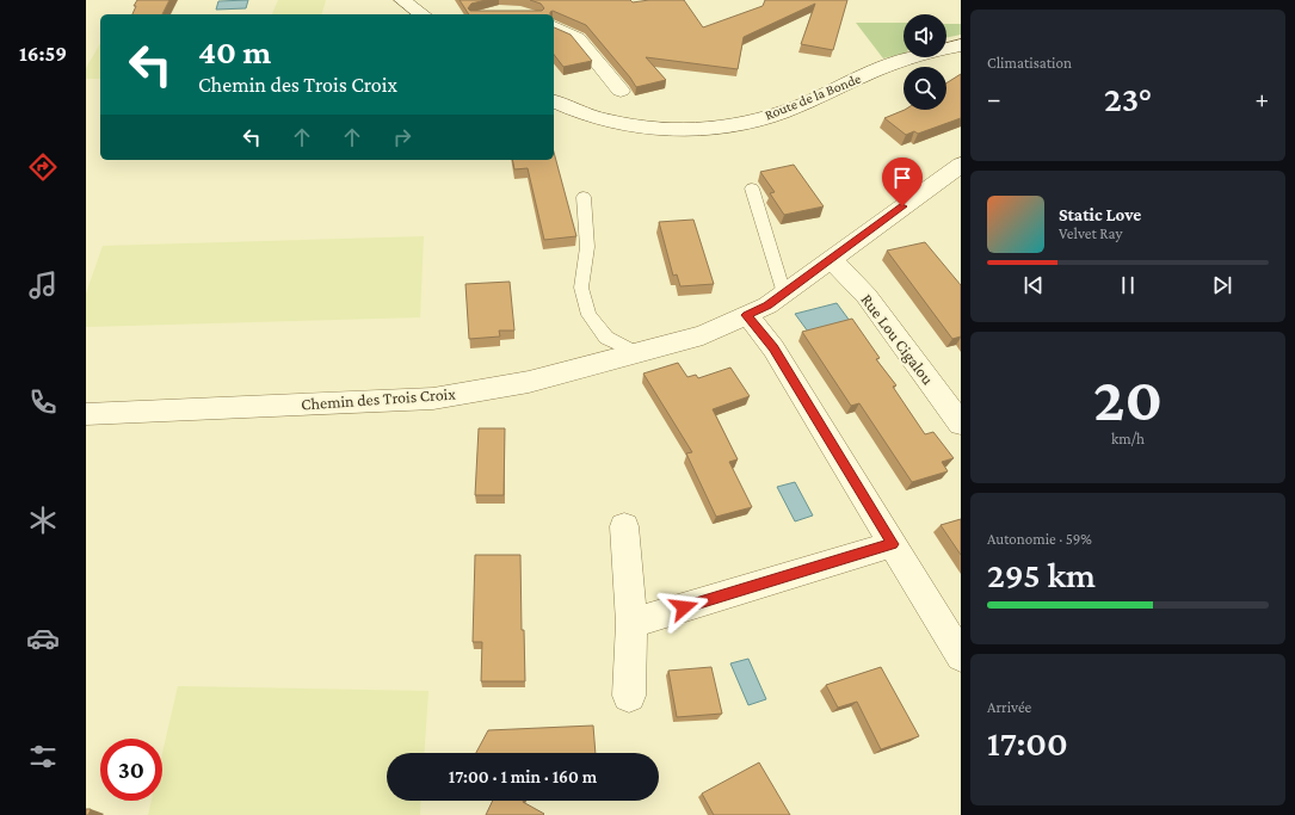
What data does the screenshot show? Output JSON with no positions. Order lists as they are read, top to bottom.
{
  "streets": {
    "street": ["Route de la Bonde", "Rue Lou Cigalou", "Chemin des Trois Croix"]
  },
  "crossings": [
    ["Rue Lou Cigalou", "Chemin des Trois Croix"]
  ],
  "page": {
    "tabs": "16:59",
    "tile": [
      "Climatisation",
      ["20", "km/h"],
      ["Autonomie · 59%", "295 km"],
      ["Arrivée", "17:00"]
    ],
    "turn": ["40 m", "Chemin des Trois Croix"],
    "heat": ["−", "23°", "+"],
    "song": ["Static Love", "Velvet Ray"],
    "limit": "30",
    "trip": "17:00 · 1 min · 160 m"
  }
}
